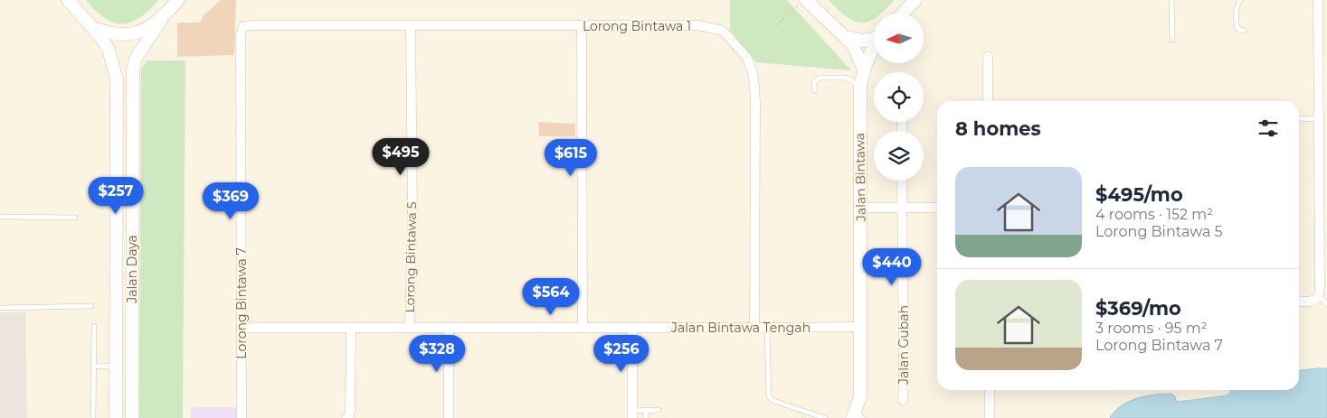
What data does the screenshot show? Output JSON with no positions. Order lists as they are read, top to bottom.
{
  "streets": {
    "street": [
      "Lorong Bintawa 1",
      "Jalan Bintawa",
      "Lorong Bintawa 5",
      "Jalan Daya",
      "Lorong Bintawa 7",
      "Jalan Bintawa Tengah",
      "Jalan Gubah"
    ]
  },
  "crossings": [
    ["Lorong Bintawa 1", "Lorong Bintawa 5"],
    ["Lorong Bintawa 1", "Lorong Bintawa 7"],
    ["Lorong Bintawa 1", "Jalan Bintawa Tengah"],
    ["Jalan Bintawa", "Jalan Bintawa Tengah"],
    ["Lorong Bintawa 5", "Jalan Bintawa Tengah"],
    ["Lorong Bintawa 7", "Jalan Bintawa Tengah"]
  ],
  "north": "left",
  "page": {
    "heading": "8 homes",
    "price": [
      "$495",
      "$615",
      "$257",
      "$369",
      "$440",
      "$564",
      "$328",
      "$256"
    ],
    "list": [
      {
        "name": "$495/mo",
        "note": "4 rooms · 152 m² · Lorong Bintawa 5"
      },
      {
        "name": "$369/mo",
        "note": "3 rooms · 95 m² · Lorong Bintawa 7"
      }
    ]
  }
}
